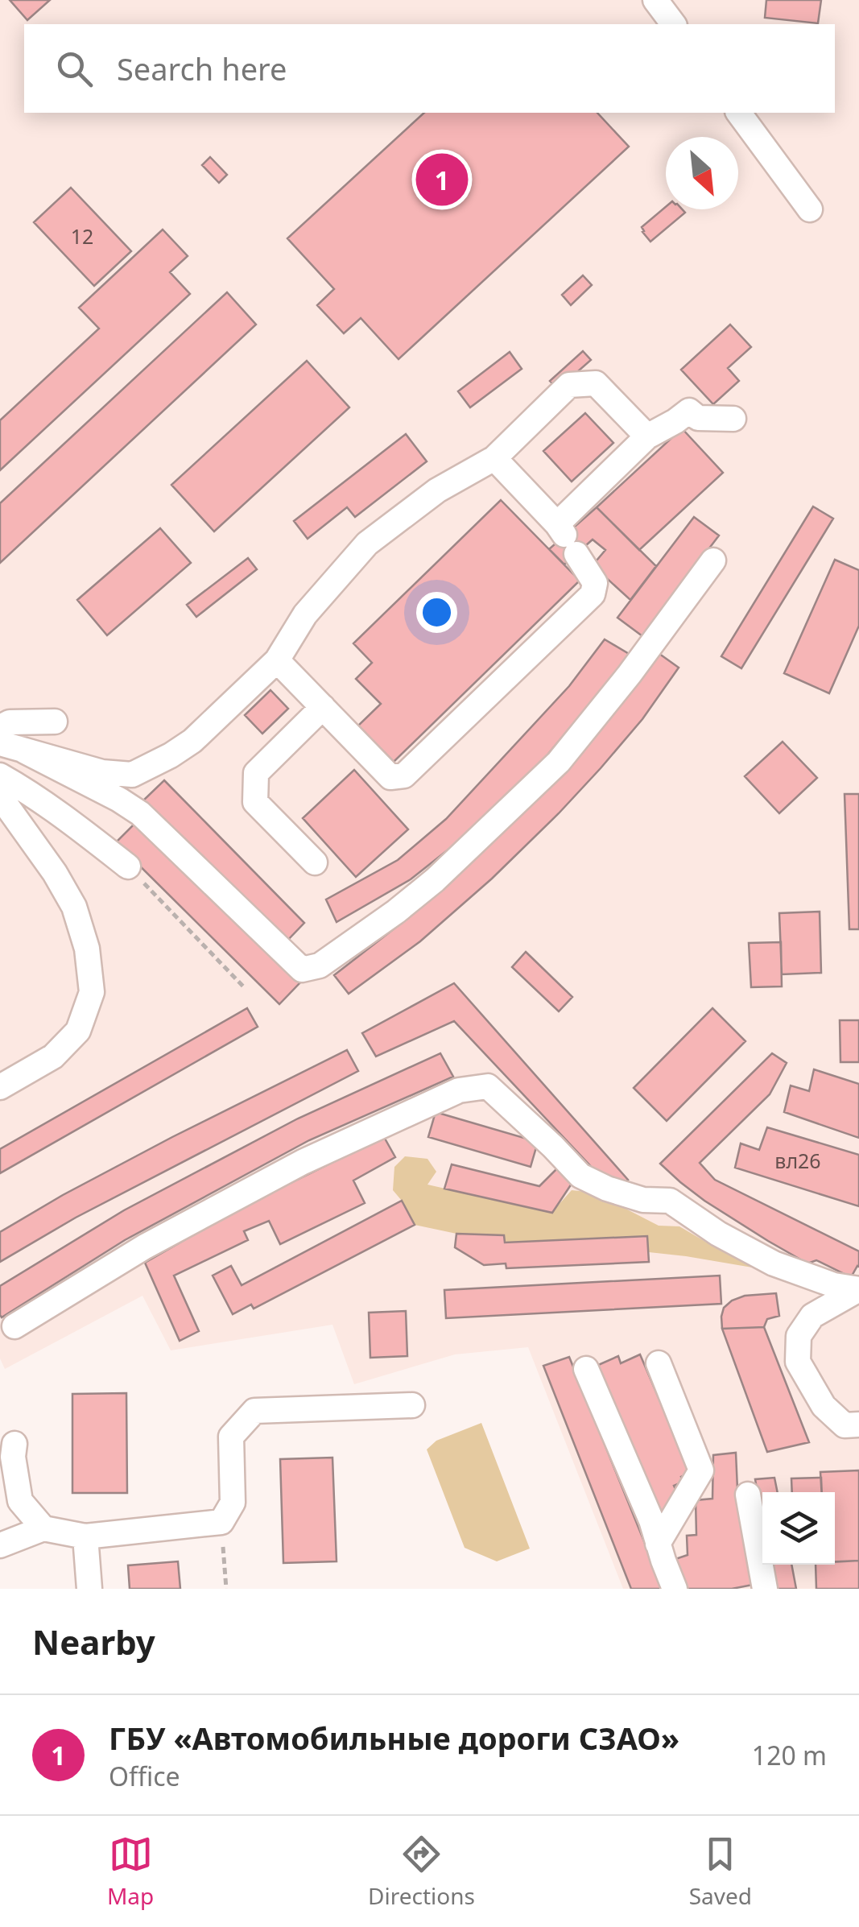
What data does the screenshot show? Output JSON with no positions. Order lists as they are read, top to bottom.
{
  "house_numbers": ["12", "вл26"],
  "north": "bottom right",
  "page": {
    "search": "Search here",
    "pins": "1",
    "heading": "Nearby",
    "list": [
      {
        "mark": "1",
        "name": "ГБУ «Автомобильные дороги СЗАО»",
        "note": "Office",
        "value": "120 m"
      }
    ],
    "nav": ["Map", "Directions", "Saved"]
  }
}
